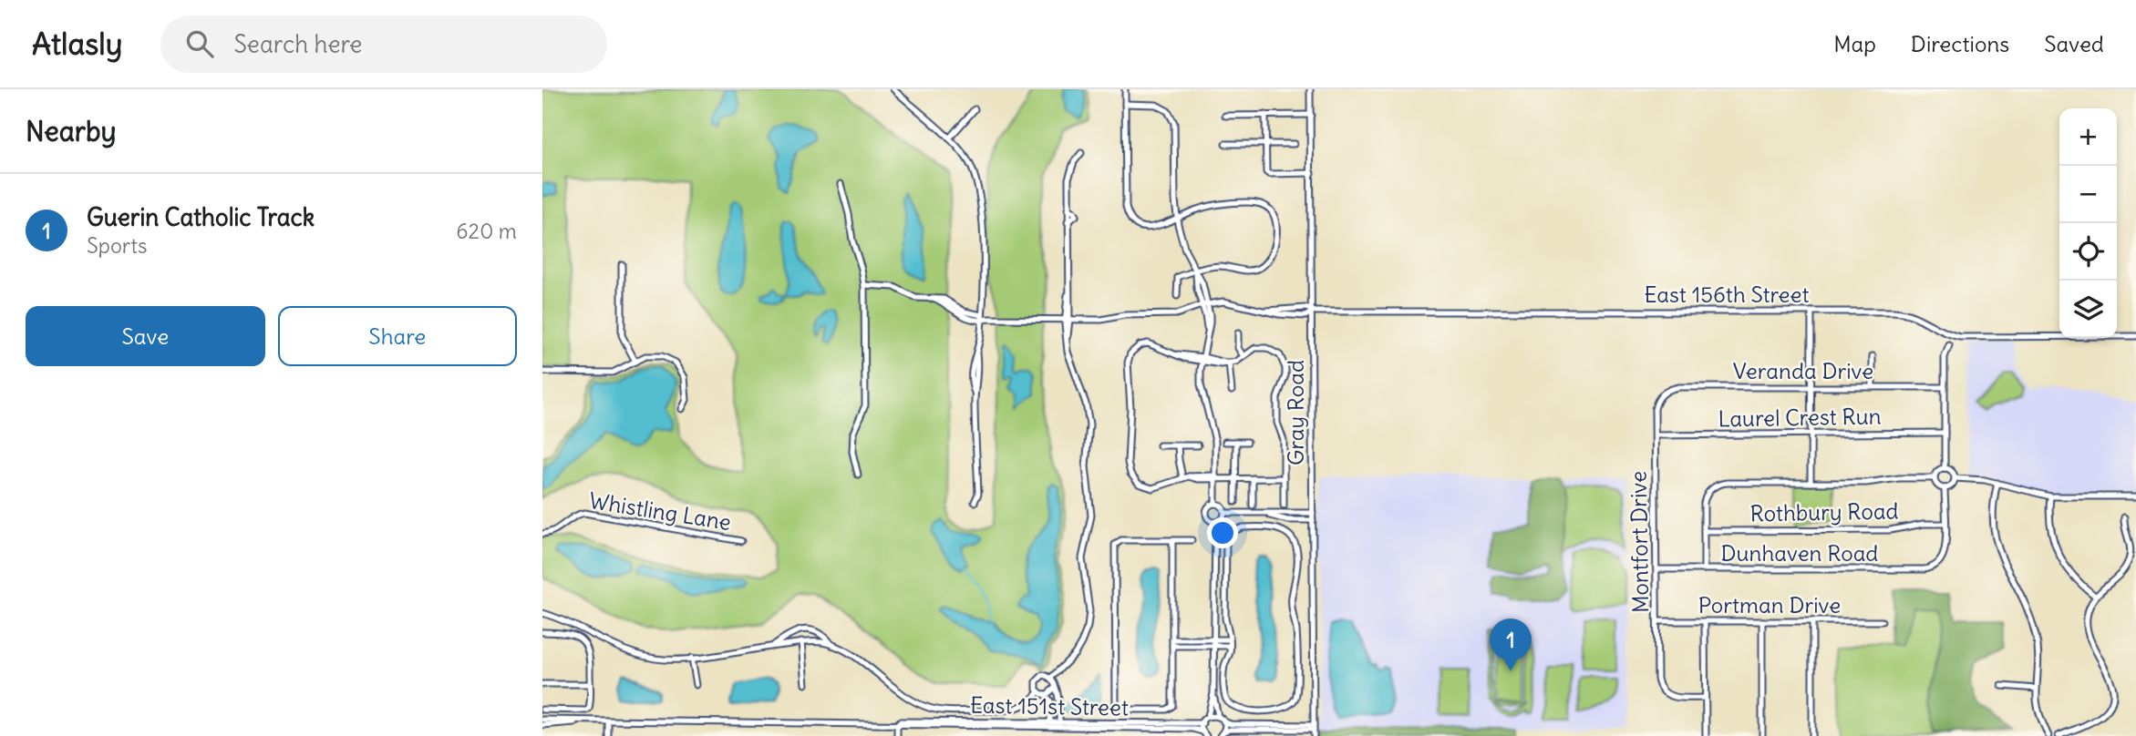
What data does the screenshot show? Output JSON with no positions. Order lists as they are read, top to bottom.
{
  "streets": {
    "street": [
      "East 156th Street",
      "Veranda Drive",
      "Gray Road",
      "Laurel Crest Run",
      "Whistling Lane",
      "Rothbury Road",
      "Montfort Drive",
      "Dunhaven Road",
      "Portman Drive",
      "East 151st Street"
    ]
  },
  "crossings": [
    ["East 156th Street", "Gray Road"],
    ["Veranda Drive", "Montfort Drive"],
    ["Laurel Crest Run", "Montfort Drive"],
    ["Rothbury Road", "Dunhaven Road"],
    ["Montfort Drive", "Dunhaven Road"],
    ["Montfort Drive", "Portman Drive"]
  ],
  "page": {
    "header": "Atlasly",
    "search": "Search here",
    "nav": ["Map", "Directions", "Saved"],
    "heading": "Nearby",
    "map_buttons": ["+", "−"],
    "list": [
      {
        "mark": "1",
        "name": "Guerin Catholic Track",
        "note": "Sports",
        "value": "620 m"
      }
    ],
    "buttons": ["Save", "Share"],
    "pins": "1"
  }
}
